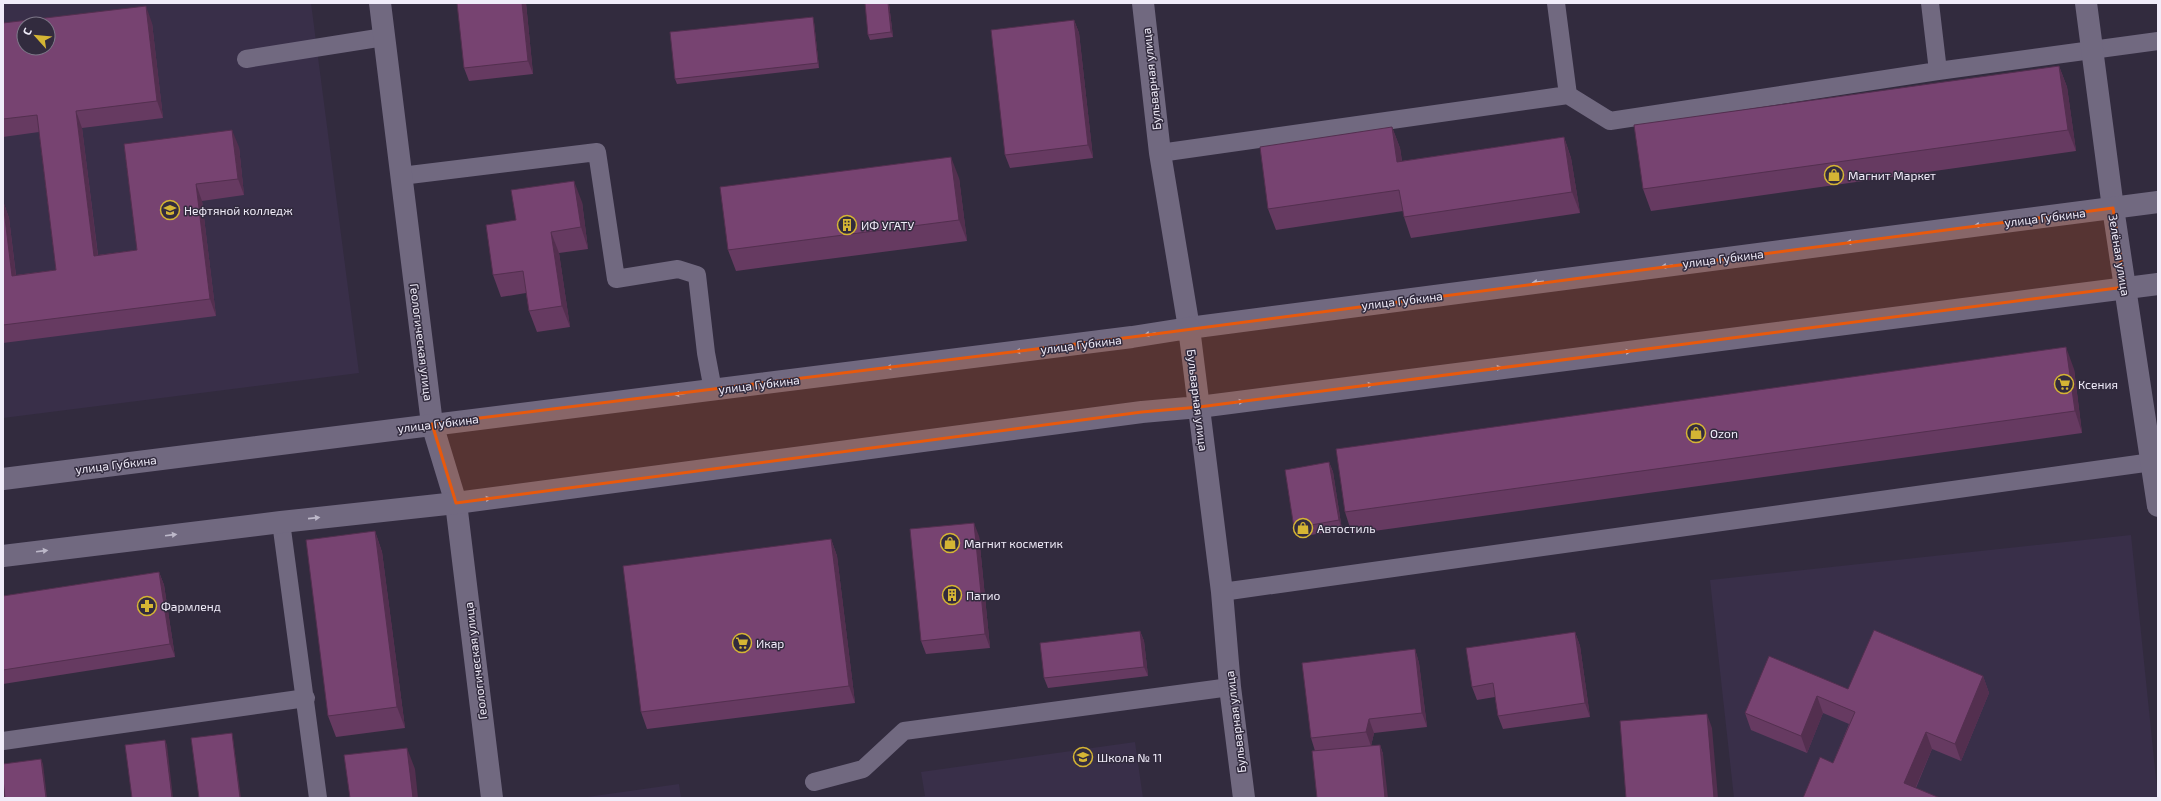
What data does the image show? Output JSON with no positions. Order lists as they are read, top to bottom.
{
  "streets": {
    "street": [
      "Бульварная улица",
      "улица Губкина",
      "Зелёная улица",
      "Геологическая улица"
    ]
  },
  "crossings": [
    ["Бульварная улица", "улица Губкина"],
    ["улица Губкина", "Зелёная улица"],
    ["улица Губкина", "Геологическая улица"]
  ],
  "places": {
    "shop": [
      "Магнит Маркет",
      "Ozon",
      "Автостиль",
      "Магнит косметик"
    ],
    "school or university": ["Нефтяной колледж", "Школа № 11"],
    "building": ["ИФ УГАТУ", "Патио"],
    "supermarket": ["Ксения", "Икар"],
    "pharmacy": ["Фармленд"]
  },
  "north": "top left"
}
